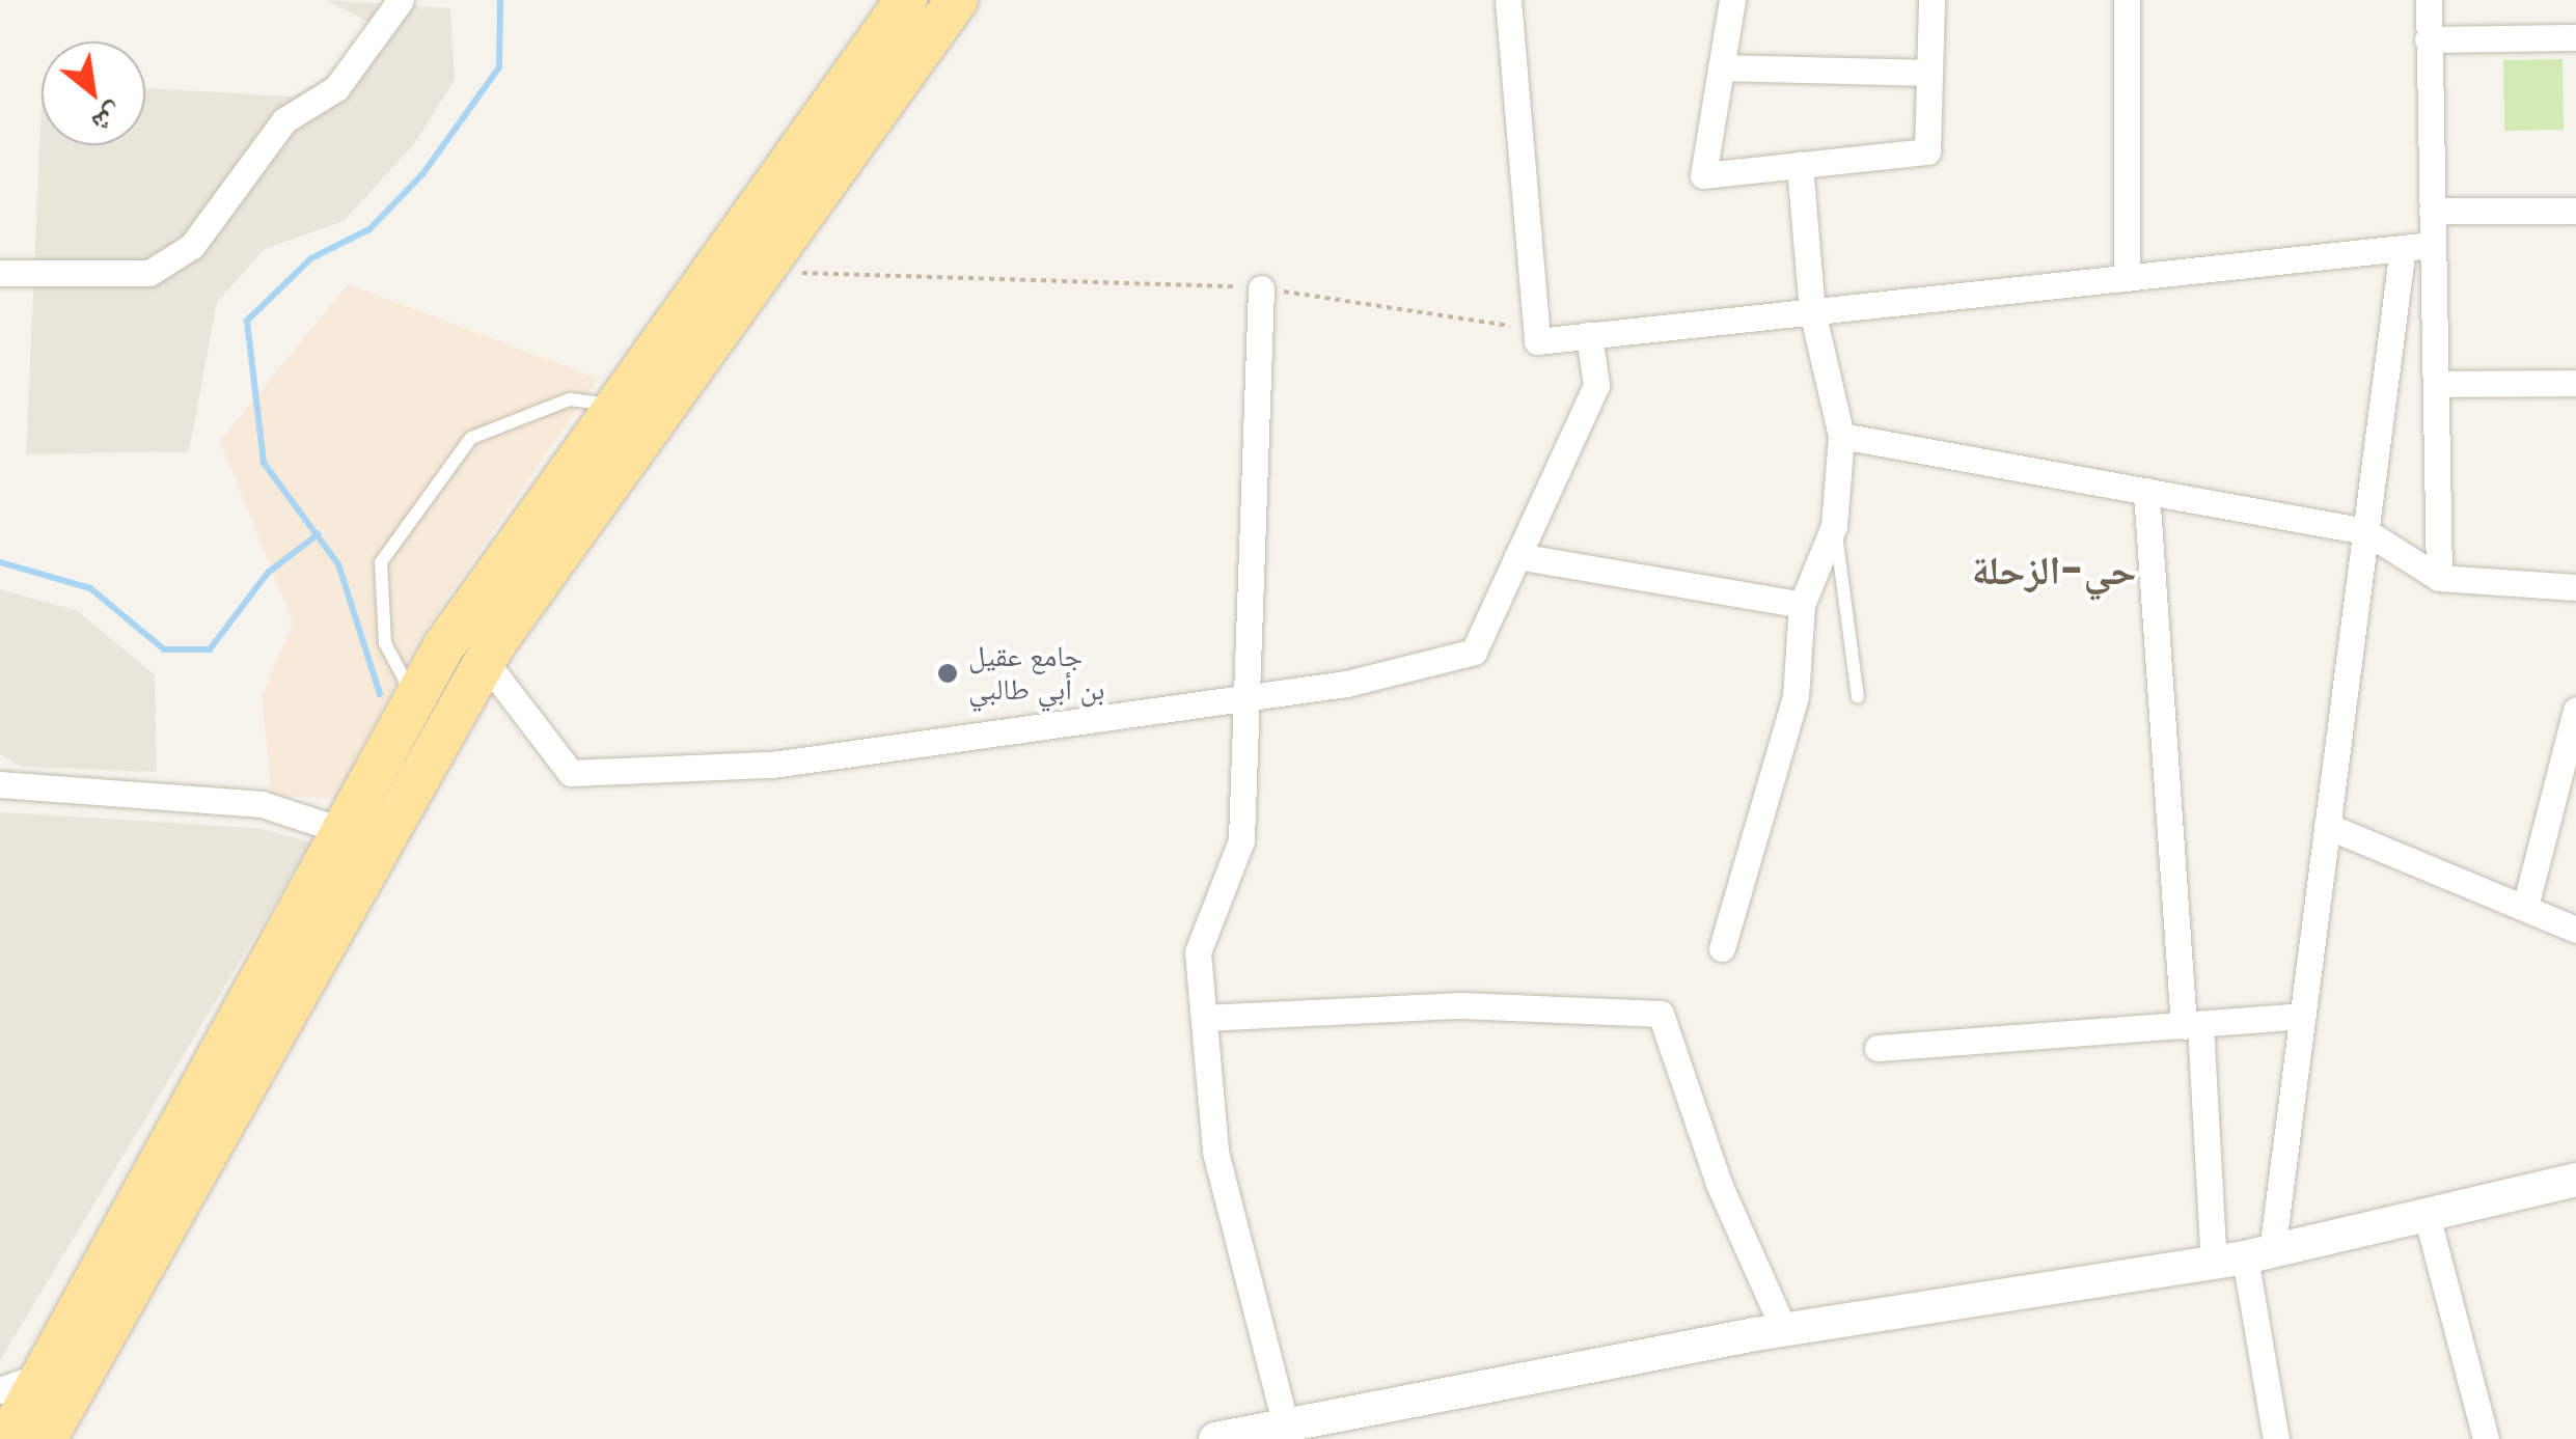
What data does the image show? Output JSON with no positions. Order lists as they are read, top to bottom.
{
  "districts": ["حي-الزحلة"],
  "places": ["جامع عقيل بن أبي طالبي"],
  "north": "bottom right"
}
